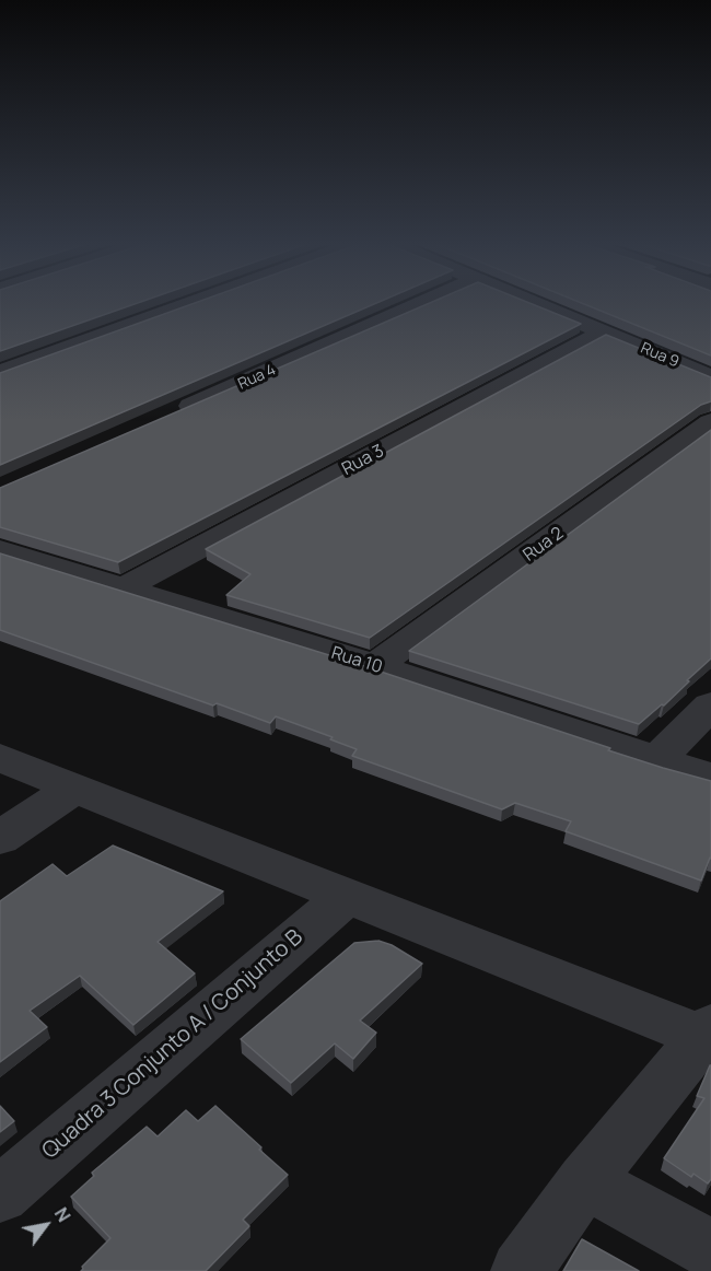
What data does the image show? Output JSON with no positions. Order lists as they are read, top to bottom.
{
  "streets": {
    "street": [
      "Rua 9",
      "Rua 4",
      "Rua 3",
      "Rua 2",
      "Rua 10",
      "Quadra 3 Conjunto A / Conjunto B"
    ]
  },
  "crossings": [
    ["Rua 9", "Rua 3"],
    ["Rua 3", "Rua 10"],
    ["Rua 2", "Rua 10"]
  ],
  "north": "top right"
}
